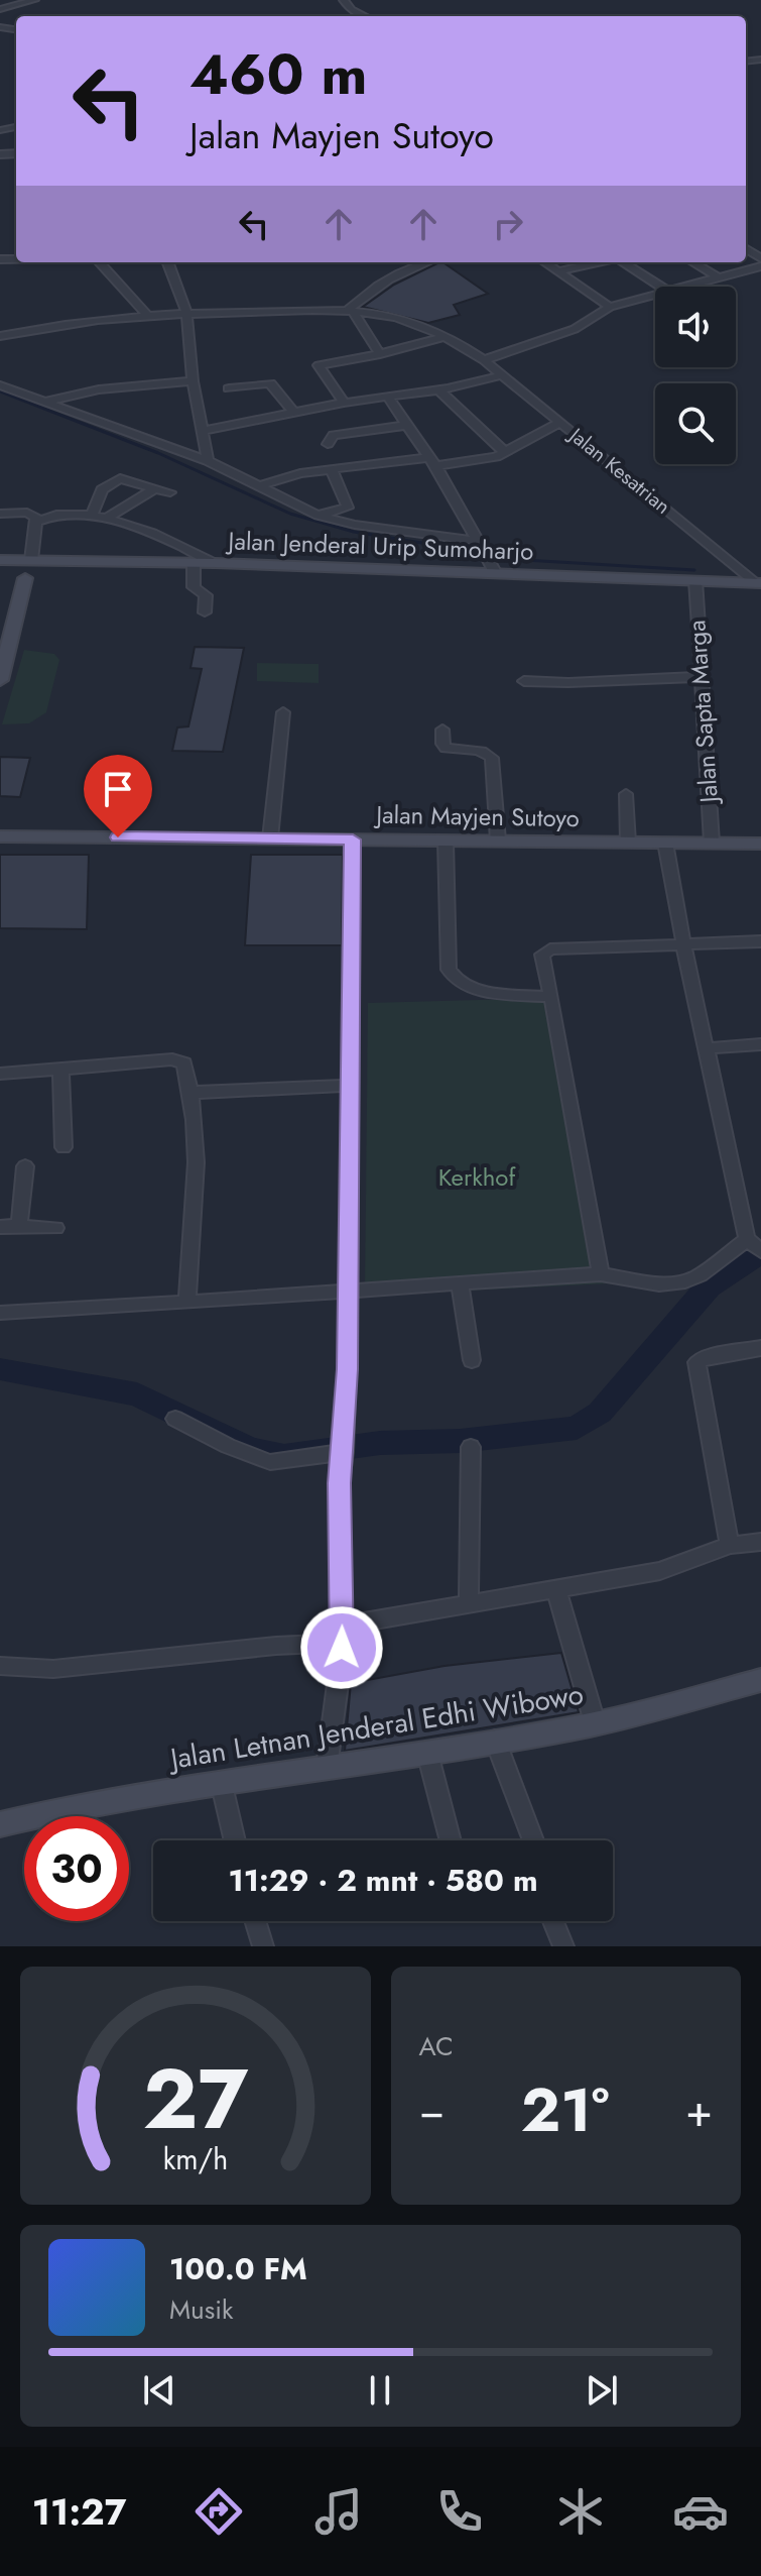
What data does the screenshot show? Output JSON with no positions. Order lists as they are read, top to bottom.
{
  "streets": {
    "main road": ["Jalan Jenderal Urip Sumoharjo", "Jalan Mayjen Sutoyo", "Jalan Letnan Jenderal Edhi Wibowo"],
    "street": ["Jalan Kesatrian", "Jalan Sapta Marga"]
  },
  "crossings": [
    ["Jalan Kesatrian", "Jalan Jenderal Urip Sumoharjo"],
    ["Jalan Jenderal Urip Sumoharjo", "Jalan Sapta Marga"],
    ["Jalan Sapta Marga", "Jalan Mayjen Sutoyo"]
  ],
  "parks": ["Kerkhof"],
  "page": {
    "turn": ["460 m", "Jalan Mayjen Sutoyo"],
    "limit": "30",
    "trip": "11:29 · 2 mnt · 580 m",
    "tile": "AC",
    "heat": ["−", "21°", "+"],
    "song": ["100.0 FM", "Musik"],
    "tabs": "11:27",
    "gauge": ["27", "km/h"]
  }
}
